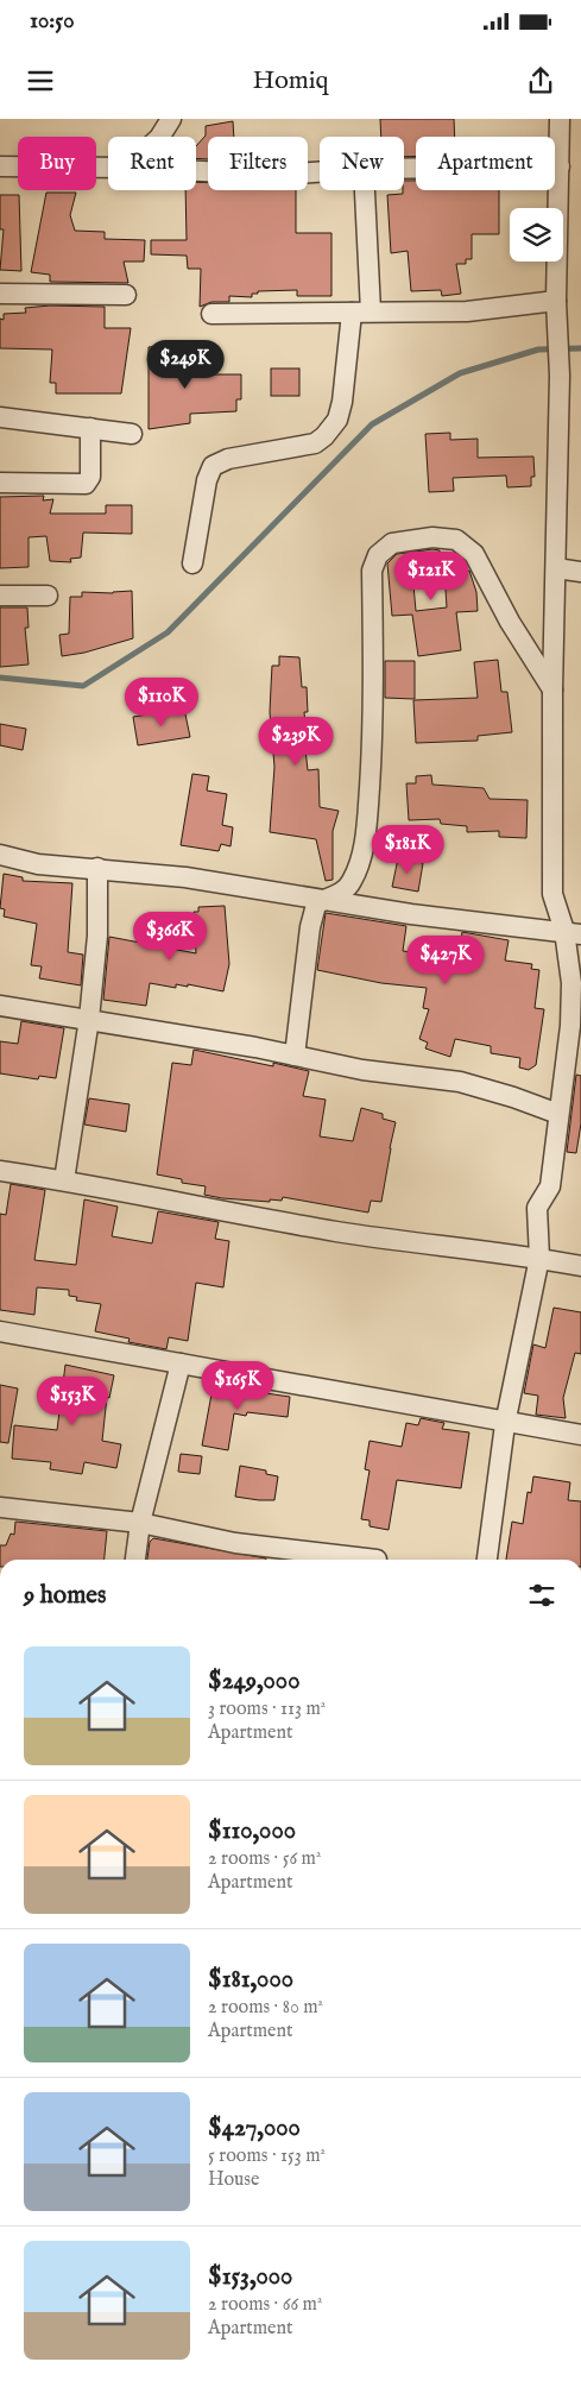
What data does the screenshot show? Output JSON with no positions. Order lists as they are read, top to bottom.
{
  "page": {
    "status": "10:50",
    "header": "Homiq",
    "chip": [
      "Buy",
      "Rent",
      "Filters",
      "New",
      "Apartment"
    ],
    "price": [
      "$249K",
      "$121K",
      "$110K",
      "$239K",
      "$181K",
      "$366K",
      "$427K",
      "$165K",
      "$153K"
    ],
    "heading": "9 homes",
    "list": [
      {
        "name": "$249,000",
        "note": "3 rooms · 113 m² · Apartment"
      },
      {
        "name": "$110,000",
        "note": "2 rooms · 56 m² · Apartment"
      },
      {
        "name": "$181,000",
        "note": "2 rooms · 80 m² · Apartment"
      },
      {
        "name": "$427,000",
        "note": "5 rooms · 153 m² · House"
      },
      {
        "name": "$153,000",
        "note": "2 rooms · 66 m² · Apartment"
      }
    ]
  }
}
